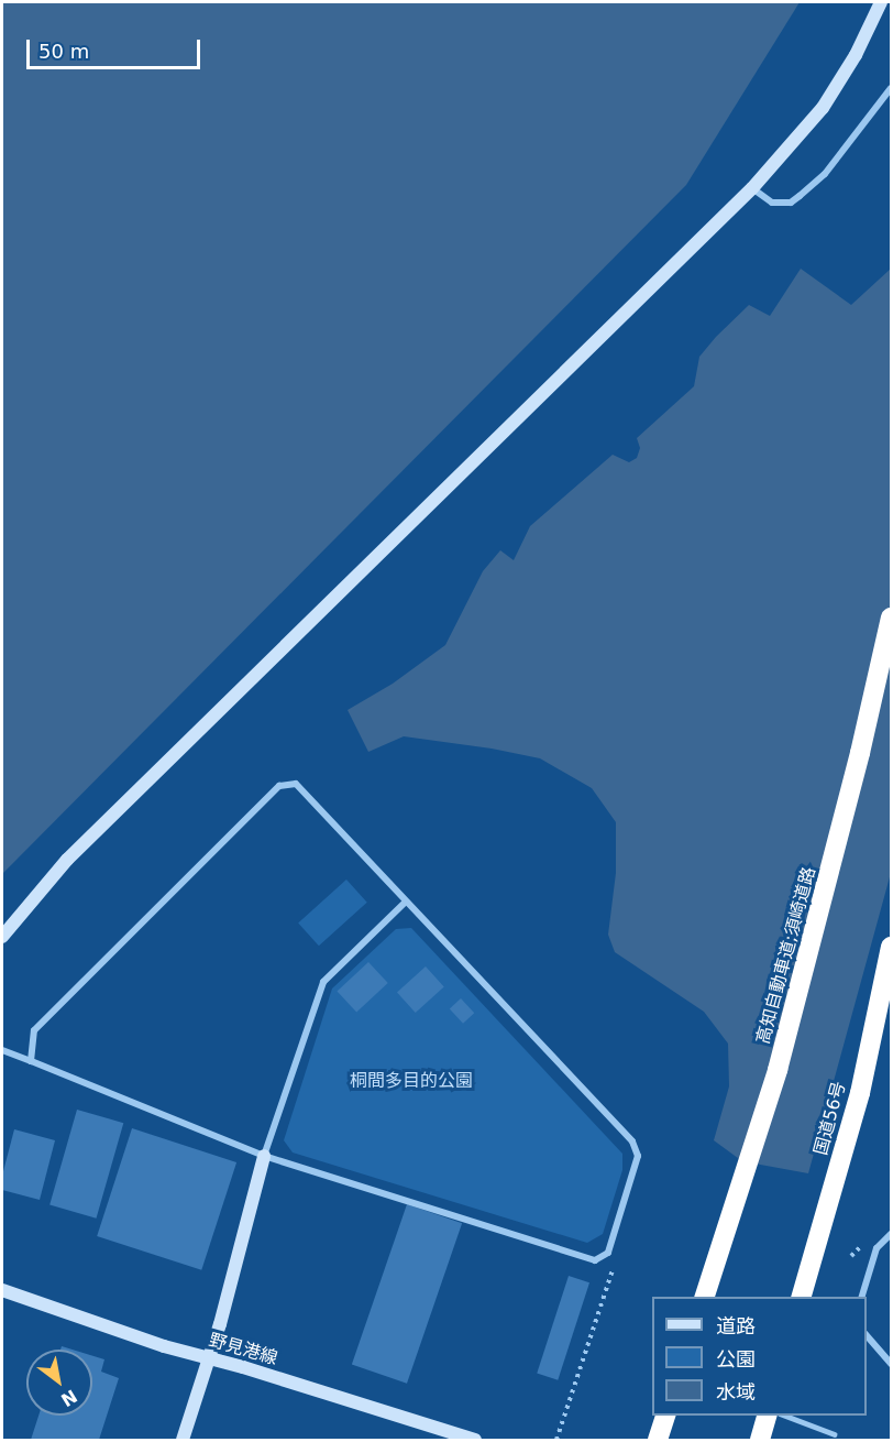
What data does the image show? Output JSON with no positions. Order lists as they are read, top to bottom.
{
  "streets": {
    "highway": ["高知自動車道;須崎道路", "国道56号"],
    "street": ["野見港線"]
  },
  "parks": ["桐間多目的公園"],
  "legend": ["道路", "公園", "水域"],
  "scale_bar": "50 m",
  "north": "bottom right"
}
